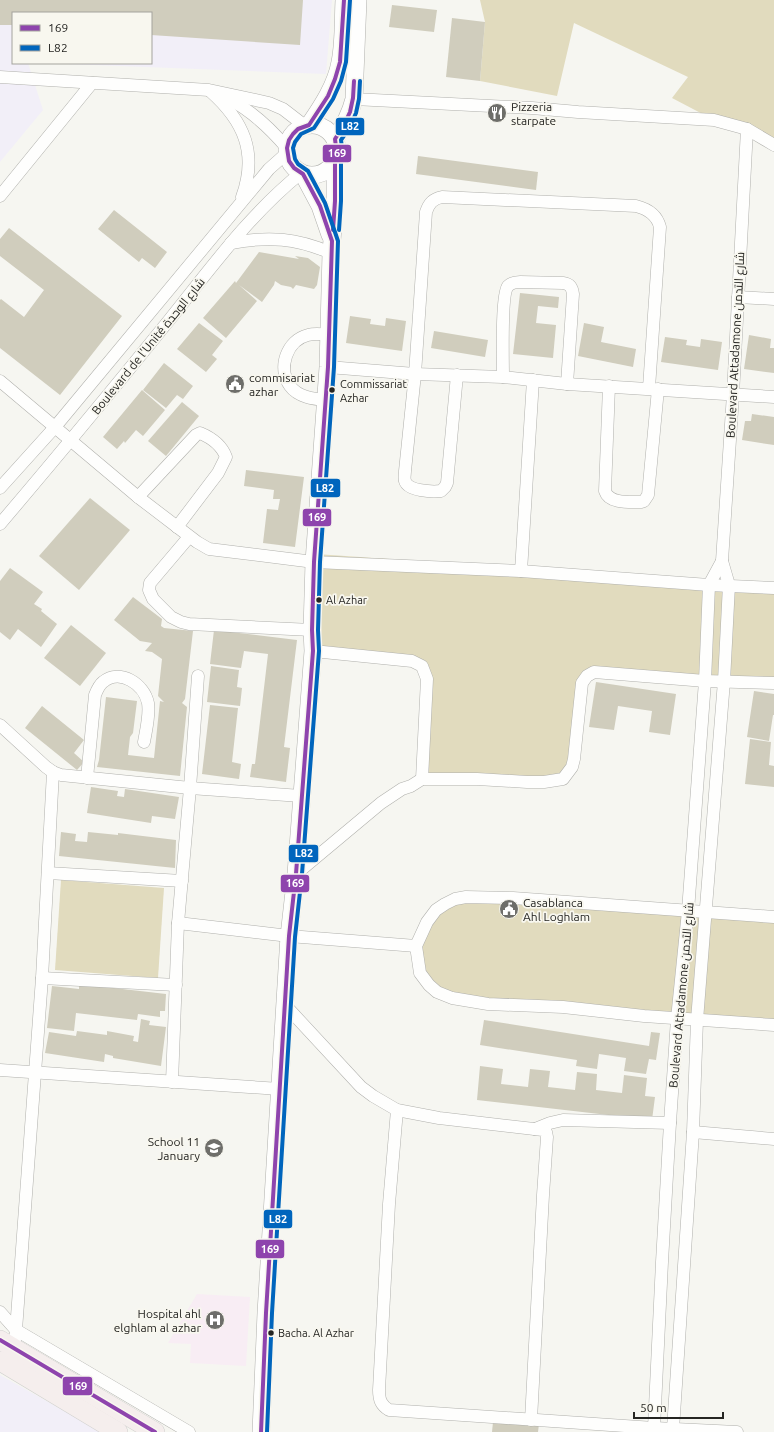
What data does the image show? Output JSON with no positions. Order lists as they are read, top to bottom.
{
  "streets": {
    "street": ["Boulevard Attadamone شارع التدمن", "Boulevard de l'Unité شارع الوحدة"]
  },
  "places": {
    "restaurant": ["Pizzeria starpate"],
    "public building": ["commisariat azhar", "Casablanca Ahl Loghlam"],
    "other": ["Commissariat Azhar", "Al Azhar", "Bacha. Al Azhar"],
    "school or university": ["School 11 January"],
    "hospital": ["Hospital ahl elghlam al azhar"]
  },
  "lines": ["transit line 169", "transit line L82"],
  "legend": ["169", "L82"],
  "scale_bar": "50 m"
}
